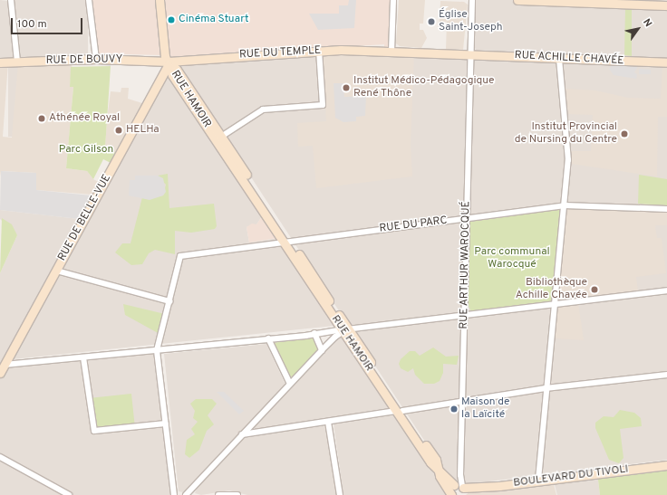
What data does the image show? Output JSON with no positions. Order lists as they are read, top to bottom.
{
  "streets": {
    "street": [
      "RUE DU TEMPLE",
      "RUE ACHILLE CHAVÉE",
      "RUE DE BOUVY",
      "RUE HAMOIR",
      "RUE DE BELLE-VUE",
      "RUE DU PARC",
      "RUE ARTHUR WAROCQUÉ",
      "BOULEVARD DU TIVOLI"
    ]
  },
  "crossings": [
    ["RUE DU TEMPLE", "RUE ACHILLE CHAVÉE"],
    ["RUE DU TEMPLE", "RUE DE BOUVY"],
    ["RUE DU TEMPLE", "RUE HAMOIR"],
    ["RUE DU TEMPLE", "RUE DE BELLE-VUE"],
    ["RUE DU TEMPLE", "RUE ARTHUR WAROCQUÉ"],
    ["RUE ACHILLE CHAVÉE", "RUE ARTHUR WAROCQUÉ"],
    ["RUE DE BOUVY", "RUE HAMOIR"],
    ["RUE DE BOUVY", "RUE DE BELLE-VUE"],
    ["RUE HAMOIR", "RUE DE BELLE-VUE"],
    ["RUE HAMOIR", "RUE DU PARC"],
    ["RUE HAMOIR", "RUE ARTHUR WAROCQUÉ"],
    ["RUE HAMOIR", "BOULEVARD DU TIVOLI"],
    ["RUE DU PARC", "RUE ARTHUR WAROCQUÉ"],
    ["RUE ARTHUR WAROCQUÉ", "BOULEVARD DU TIVOLI"]
  ],
  "parks": ["Parc Gilson", "Parc communal Warocqué"],
  "places": [
    "Cinéma Stuart",
    "Église Saint-Joseph",
    "Institut Médico-Pédagogique René Thône",
    "Athénée Royal",
    "HELHa",
    "Institut Provincial de Nursing du Centre",
    "Bibliothèque Achille Chavée",
    "Maison de la Laïcité"
  ],
  "scale_bar": "100 m",
  "north": "top right"
}
